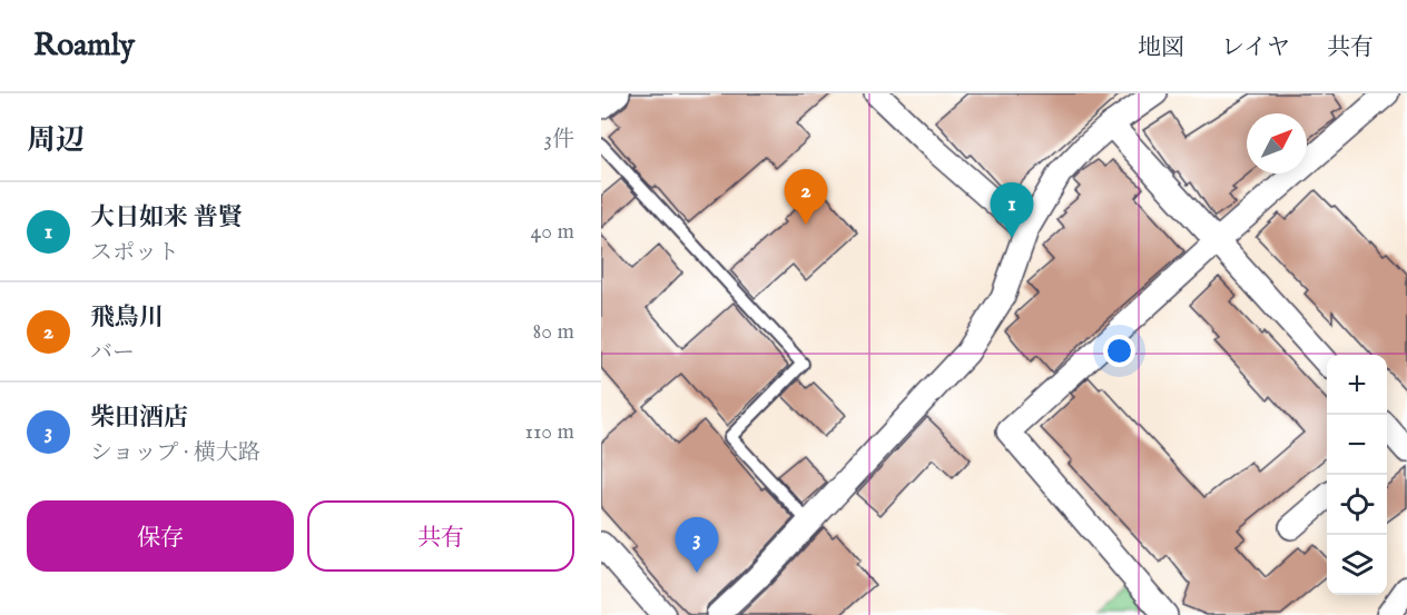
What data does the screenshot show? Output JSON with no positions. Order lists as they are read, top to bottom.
{
  "north": "top right",
  "page": {
    "header": "Roamly",
    "nav": ["地図", "レイヤ", "共有"],
    "heading": ["周辺", "3件"],
    "pins": ["2", "1", "3"],
    "list": [
      {
        "mark": "1",
        "name": "大日如来 普賢",
        "note": "スポット",
        "value": "40 m"
      },
      {
        "mark": "2",
        "name": "飛鳥川",
        "note": "バー",
        "value": "80 m"
      },
      {
        "mark": "3",
        "name": "柴田酒店",
        "note": "ショップ · 横大路",
        "value": "110 m"
      }
    ],
    "map_buttons": ["+", "−"],
    "buttons": ["保存", "共有"]
  }
}
